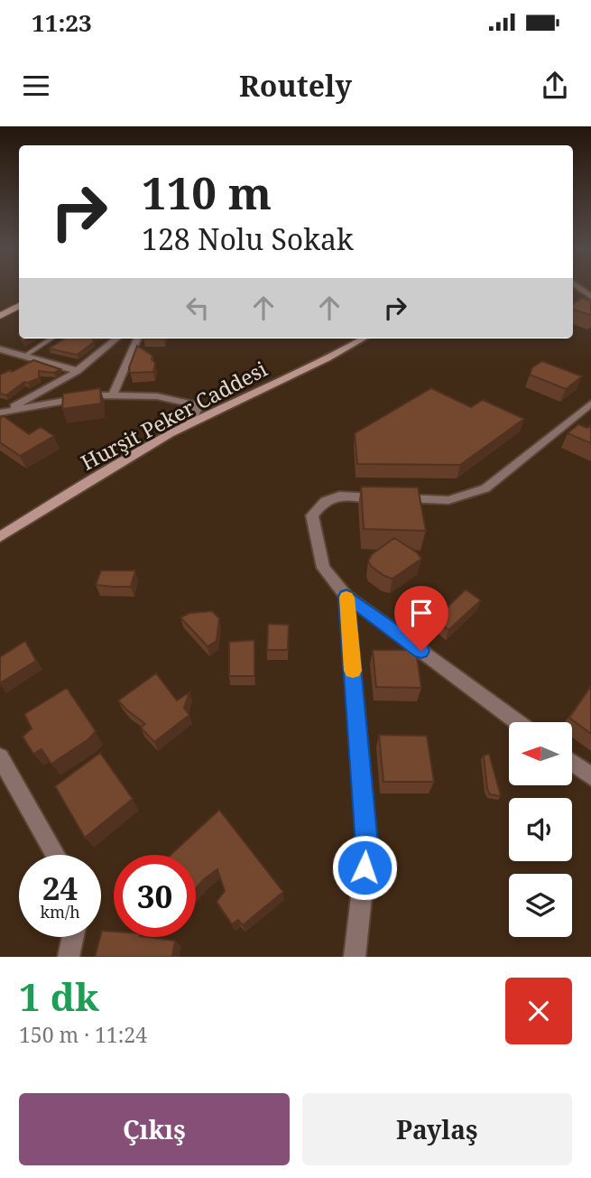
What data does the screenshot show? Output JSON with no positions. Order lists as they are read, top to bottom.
{
  "streets": {
    "street": ["Hurşit Peker Caddesi"]
  },
  "north": "left",
  "page": {
    "status": "11:23",
    "header": "Routely",
    "turn": ["110 m", "128 Nolu Sokak"],
    "speed": "24 km/h",
    "limit": "30",
    "heading": ["1 dk", "150 m · 11:24"],
    "buttons": ["Çıkış", "Paylaş"]
  }
}
